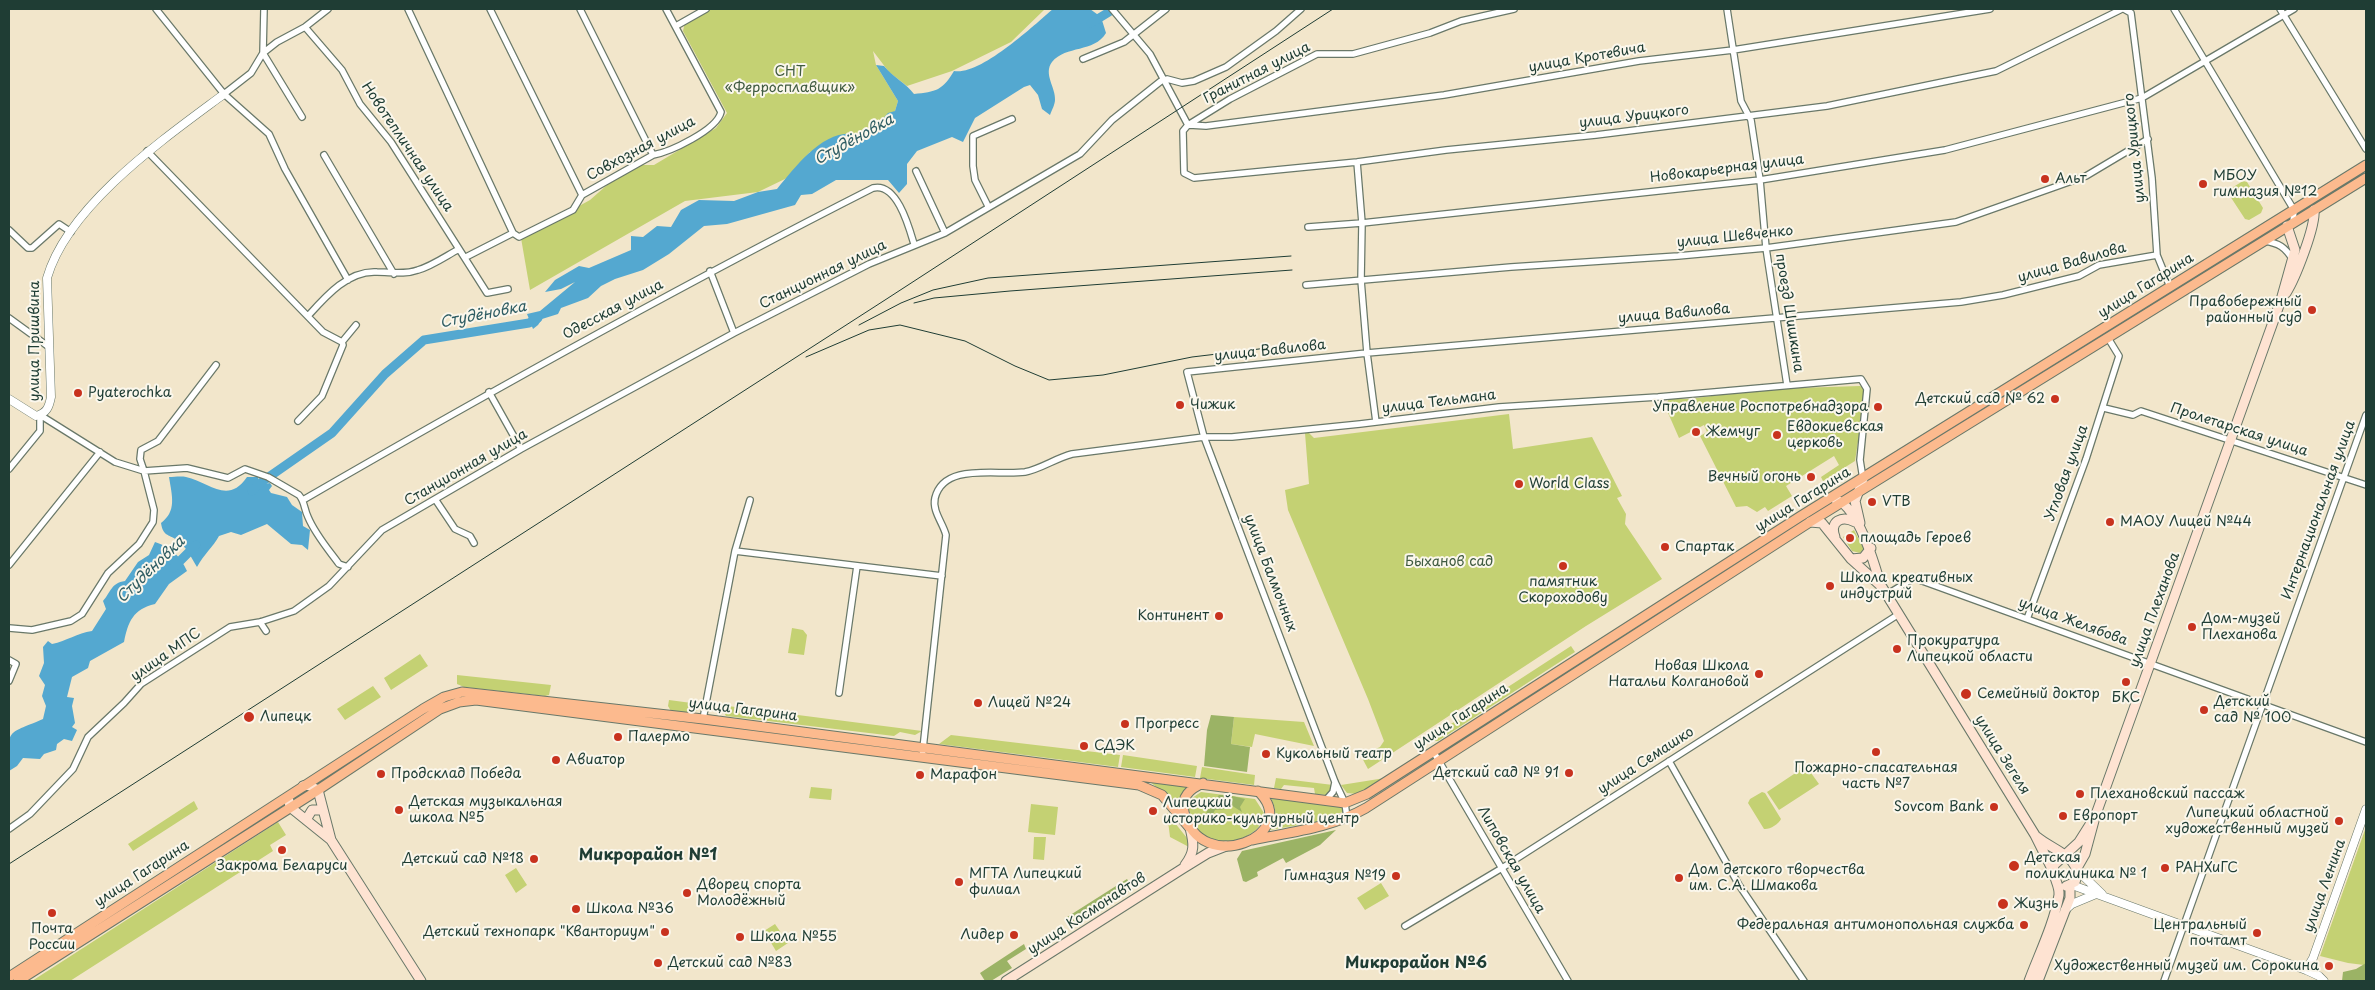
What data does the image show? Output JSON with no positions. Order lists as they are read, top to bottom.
{
  "streets": {
    "main road": [
      "улица Гагарина",
      "улица Плеханова",
      "улица Зегеля",
      "улица Космонавтов"
    ],
    "street": [
      "улица Кротевича",
      "Гранитная улица",
      "улица Урицкого",
      "Новотепличная улица",
      "Совхозная улица",
      "Новокарьерная улица",
      "улица Шевченко",
      "улица Вавилова",
      "Станционная улица",
      "Одесская улица",
      "проезд Шишкина",
      "улица Пришвина",
      "улица Тельмана",
      "Пролетарская улица",
      "Угловая улица",
      "Интернациональная улица",
      "улица Балмочных",
      "улица Желябова",
      "улица МПС",
      "улица Семашко",
      "Липовская улица",
      "улица Ленина"
    ]
  },
  "crossings": [
    ["улица Кротевича", "Гранитная улица"],
    ["улица Кротевича", "улица Урицкого"],
    ["улица Кротевича", "проезд Шишкина"],
    ["Гранитная улица", "улица Урицкого"],
    ["улица Урицкого", "Новокарьерная улица"],
    ["улица Урицкого", "улица Шевченко"],
    ["улица Урицкого", "улица Вавилова"],
    ["улица Урицкого", "улица Гагарина"],
    ["улица Урицкого", "проезд Шишкина"],
    ["Новотепличная улица", "Совхозная улица"],
    ["Новотепличная улица", "улица Пришвина"],
    ["Новокарьерная улица", "проезд Шишкина"],
    ["улица Шевченко", "проезд Шишкина"],
    ["улица Вавилова", "проезд Шишкина"],
    ["улица Вавилова", "улица Балмочных"],
    ["Станционная улица", "Одесская улица"],
    ["Станционная улица", "улица МПС"],
    ["улица Гагарина", "улица Тельмана"],
    ["улица Гагарина", "Угловая улица"],
    ["улица Гагарина", "улица Балмочных"],
    ["улица Гагарина", "улица Плеханова"],
    ["улица Гагарина", "Липовская улица"],
    ["улица Гагарина", "улица Космонавтов"],
    ["проезд Шишкина", "улица Тельмана"],
    ["улица Тельмана", "улица Балмочных"],
    ["Пролетарская улица", "Угловая улица"],
    ["Пролетарская улица", "Интернациональная улица"],
    ["Пролетарская улица", "улица Плеханова"],
    ["Угловая улица", "улица Желябова"],
    ["Интернациональная улица", "улица Желябова"],
    ["улица Плеханова", "улица Желябова"],
    ["улица Плеханова", "улица Зегеля"],
    ["улица Желябова", "улица Зегеля"],
    ["улица Зегеля", "улица Семашко"],
    ["улица Семашко", "Липовская улица"]
  ],
  "districts": ["Микрорайон №1", "Микрорайон №6"],
  "water": ["Студёновка"],
  "parks": ["СНТ «Ферросплавщик»", "Быханов сад"],
  "places": [
    "Альт",
    "МБОУ гимназия №12",
    "Правобережный районный суд",
    "Pyaterochka",
    "Детский сад № 62",
    "Чижик",
    "Управление Роспотребнадзора",
    "Жемчуг",
    "Евдокиевская церковь",
    "Вечный огонь",
    "World Class",
    "VTB",
    "МАОУ Лицей №44",
    "площадь Героев",
    "Спартак",
    "памятник Скороходову",
    "Школа креативных индустрий",
    "Континент",
    "Дом-музей Плеханова",
    "Прокуратура Липецкой области",
    "Новая Школа Натальи Колгановой",
    "БКС",
    "Семейный доктор",
    "Лицей №24",
    "Детский сад № 100",
    "Липецк",
    "Прогресс",
    "Палермо",
    "СДЭК",
    "Пожарно-спасательная часть №7",
    "Кукольный театр",
    "Авиатор",
    "Детский сад № 91",
    "Продсклад Победа",
    "Марафон",
    "Плехановский пассаж",
    "Sovcom Bank",
    "Детская музыкальная школа №5",
    "Липецкий историко-культурный центр",
    "Европорт",
    "Липецкий областной художественный музей",
    "Закрома Беларуси",
    "Детский сад №18",
    "Детская поликлиника № 1",
    "РАНХиГС",
    "Гимназия №19",
    "Дом детского творчества им. С.А. Шмакова",
    "МГТА Липецкий филиал",
    "Дворец спорта Молодёжный",
    "Жизнь",
    "Школа №36",
    "Почта России",
    "Федеральная антимонопольная служба",
    "Детский технопарк \"Кванториум\"",
    "Центральный почтамт",
    "Лидер",
    "Школа №55",
    "Детский сад №83",
    "Художественный музей им. Сорокина"
  ]
}
